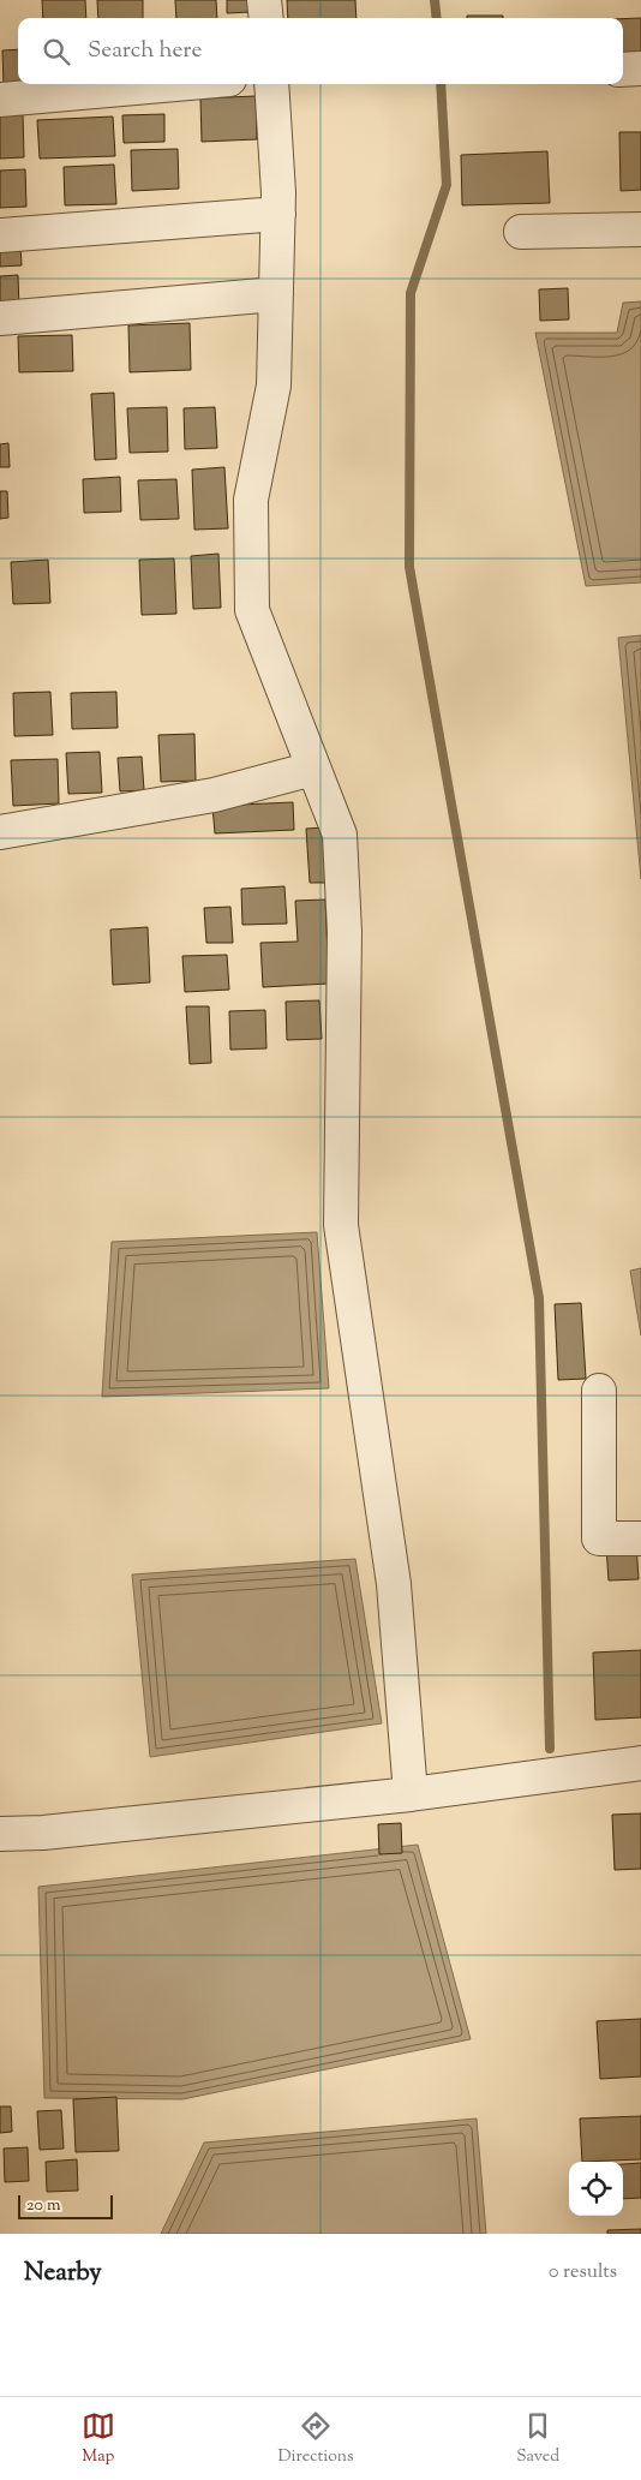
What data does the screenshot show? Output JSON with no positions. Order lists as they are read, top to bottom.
{
  "scale_bar": "20 m",
  "page": {
    "search": "Search here",
    "scale": "20 m",
    "heading": ["Nearby", "0 results"],
    "nav": ["Map", "Directions", "Saved"]
  }
}
